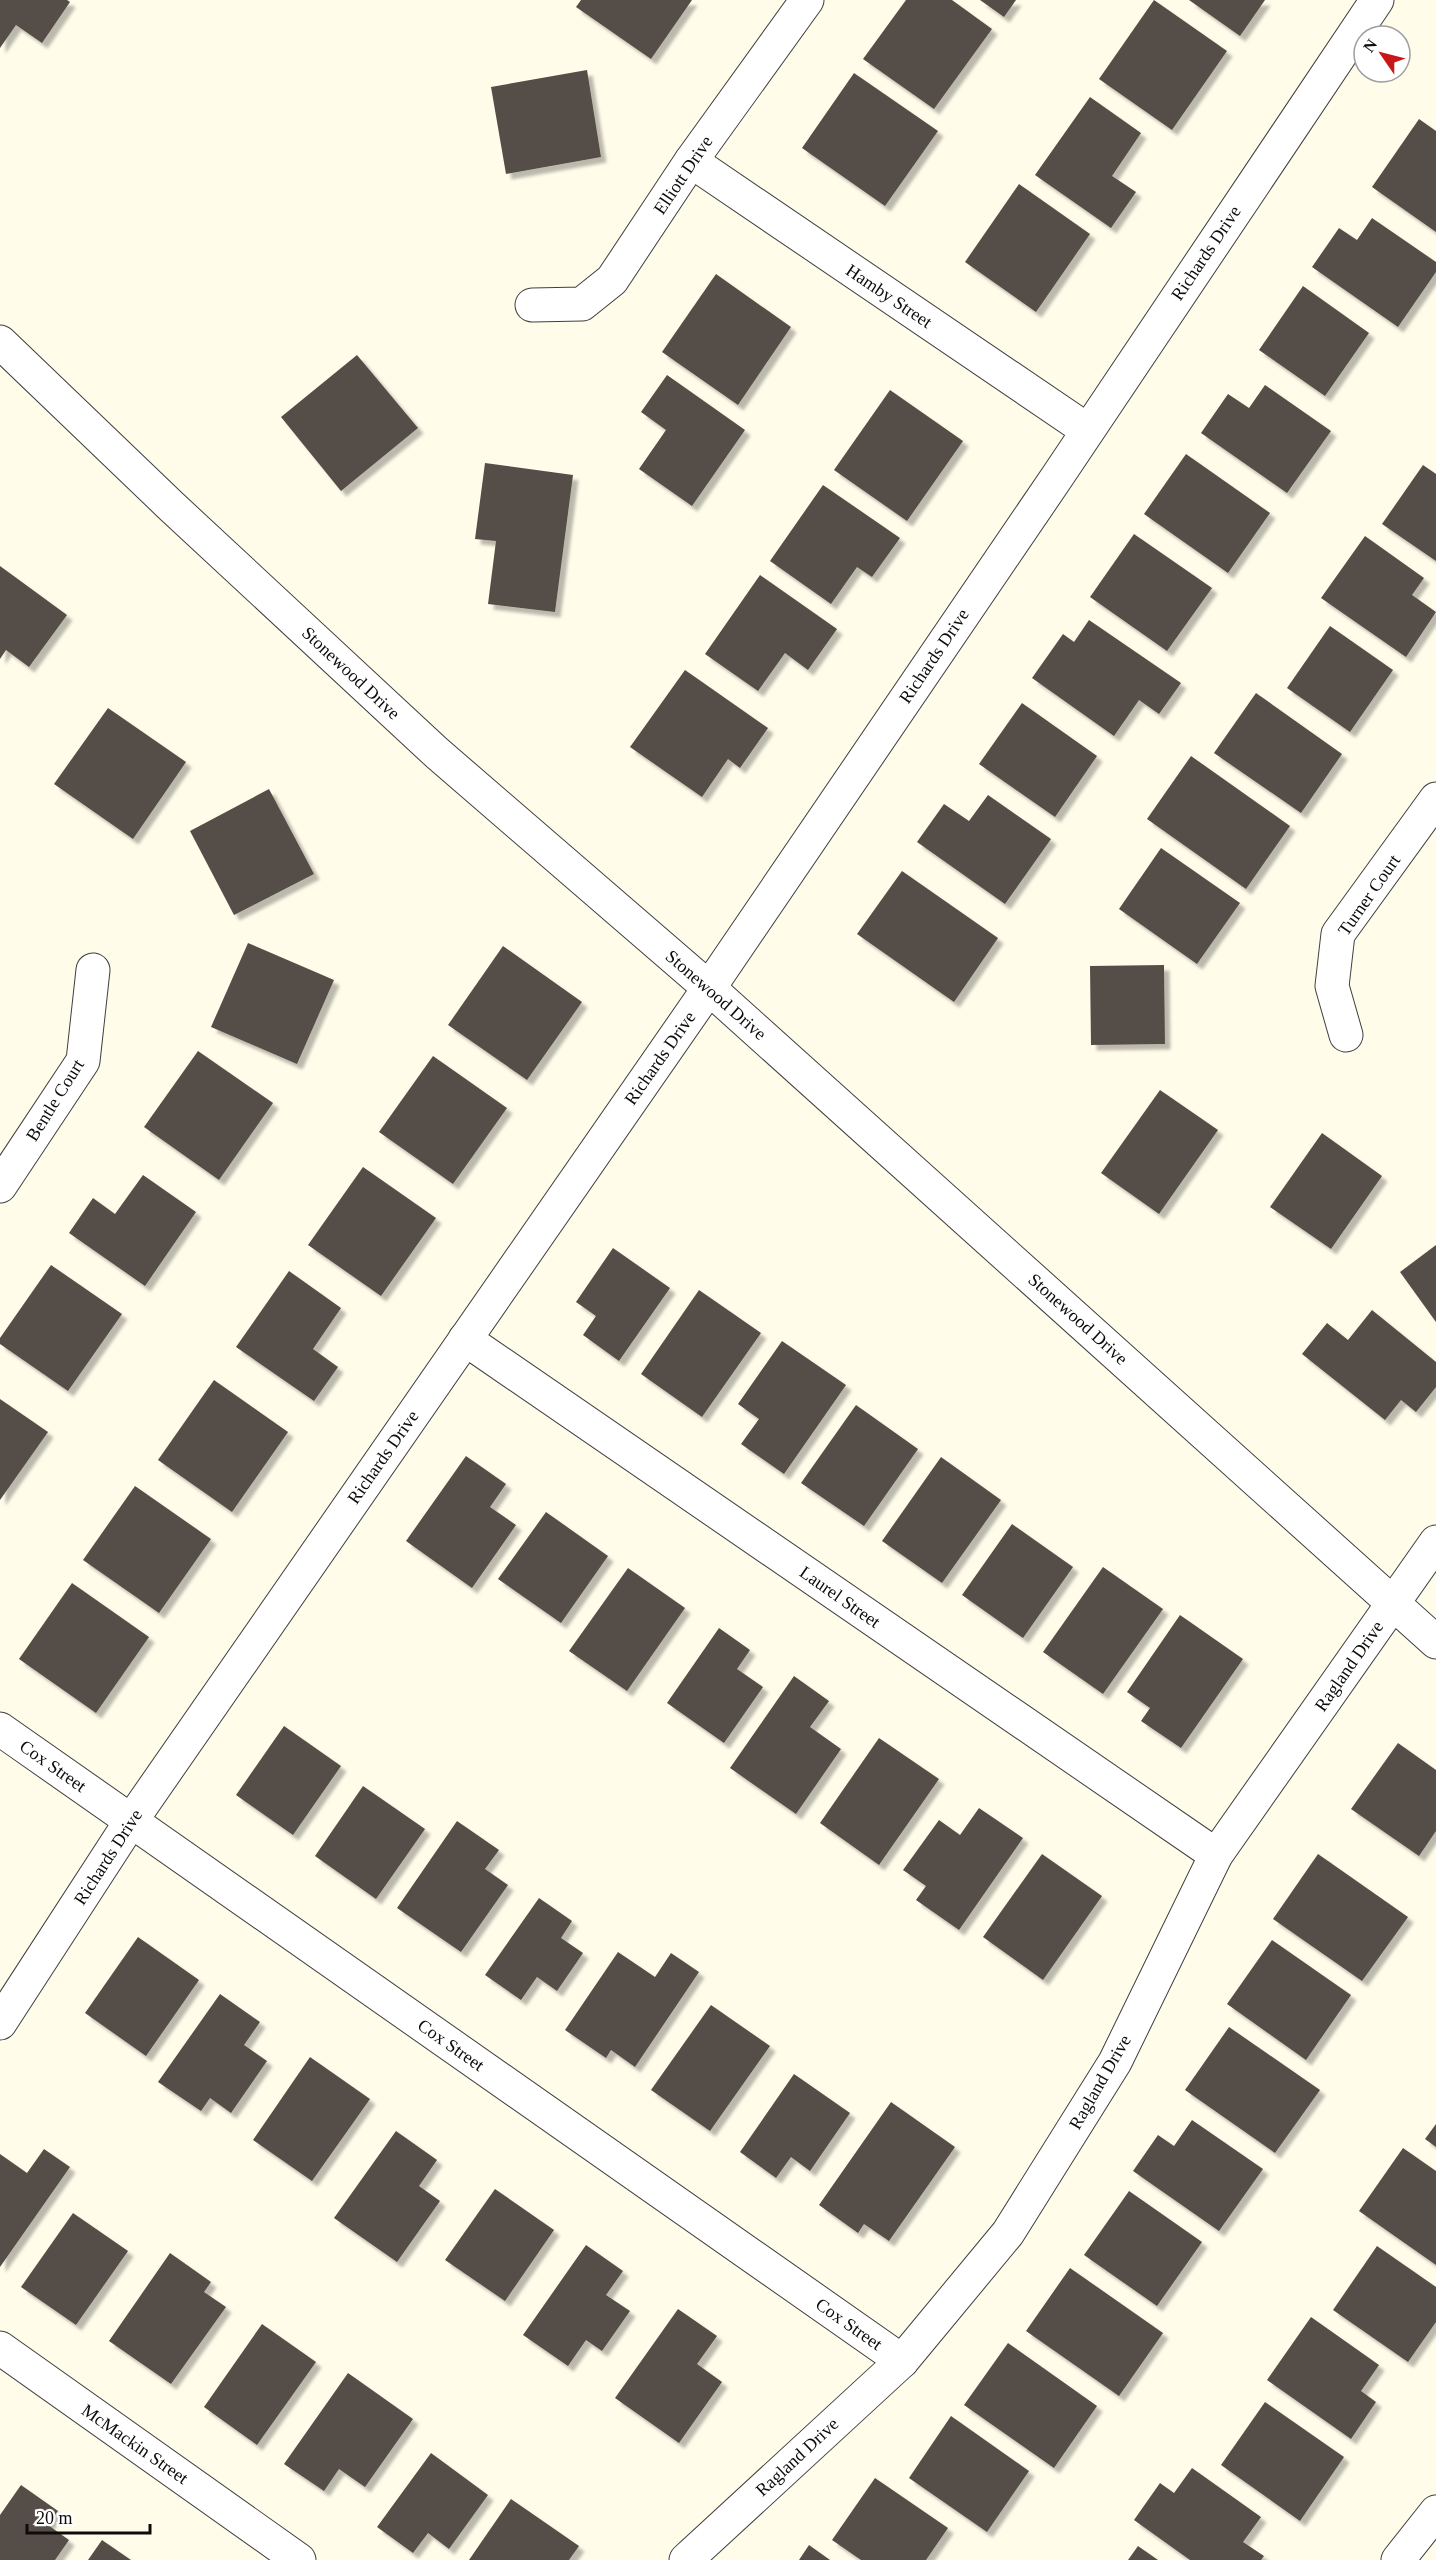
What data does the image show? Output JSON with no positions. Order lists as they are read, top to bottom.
{
  "streets": {
    "street": [
      "Elliott Drive",
      "Richards Drive",
      "Hamby Street",
      "Stonewood Drive",
      "Turner Court",
      "Bentle Court",
      "Laurel Street",
      "Ragland Drive",
      "Cox Street",
      "McMackin Street"
    ]
  },
  "crossings": [
    ["Elliott Drive", "Hamby Street"],
    ["Richards Drive", "Hamby Street"],
    ["Richards Drive", "Stonewood Drive"],
    ["Richards Drive", "Laurel Street"],
    ["Richards Drive", "Cox Street"],
    ["Stonewood Drive", "Ragland Drive"],
    ["Laurel Street", "Ragland Drive"],
    ["Ragland Drive", "Cox Street"]
  ],
  "scale_bar": "20 m",
  "north": "top left"
}
